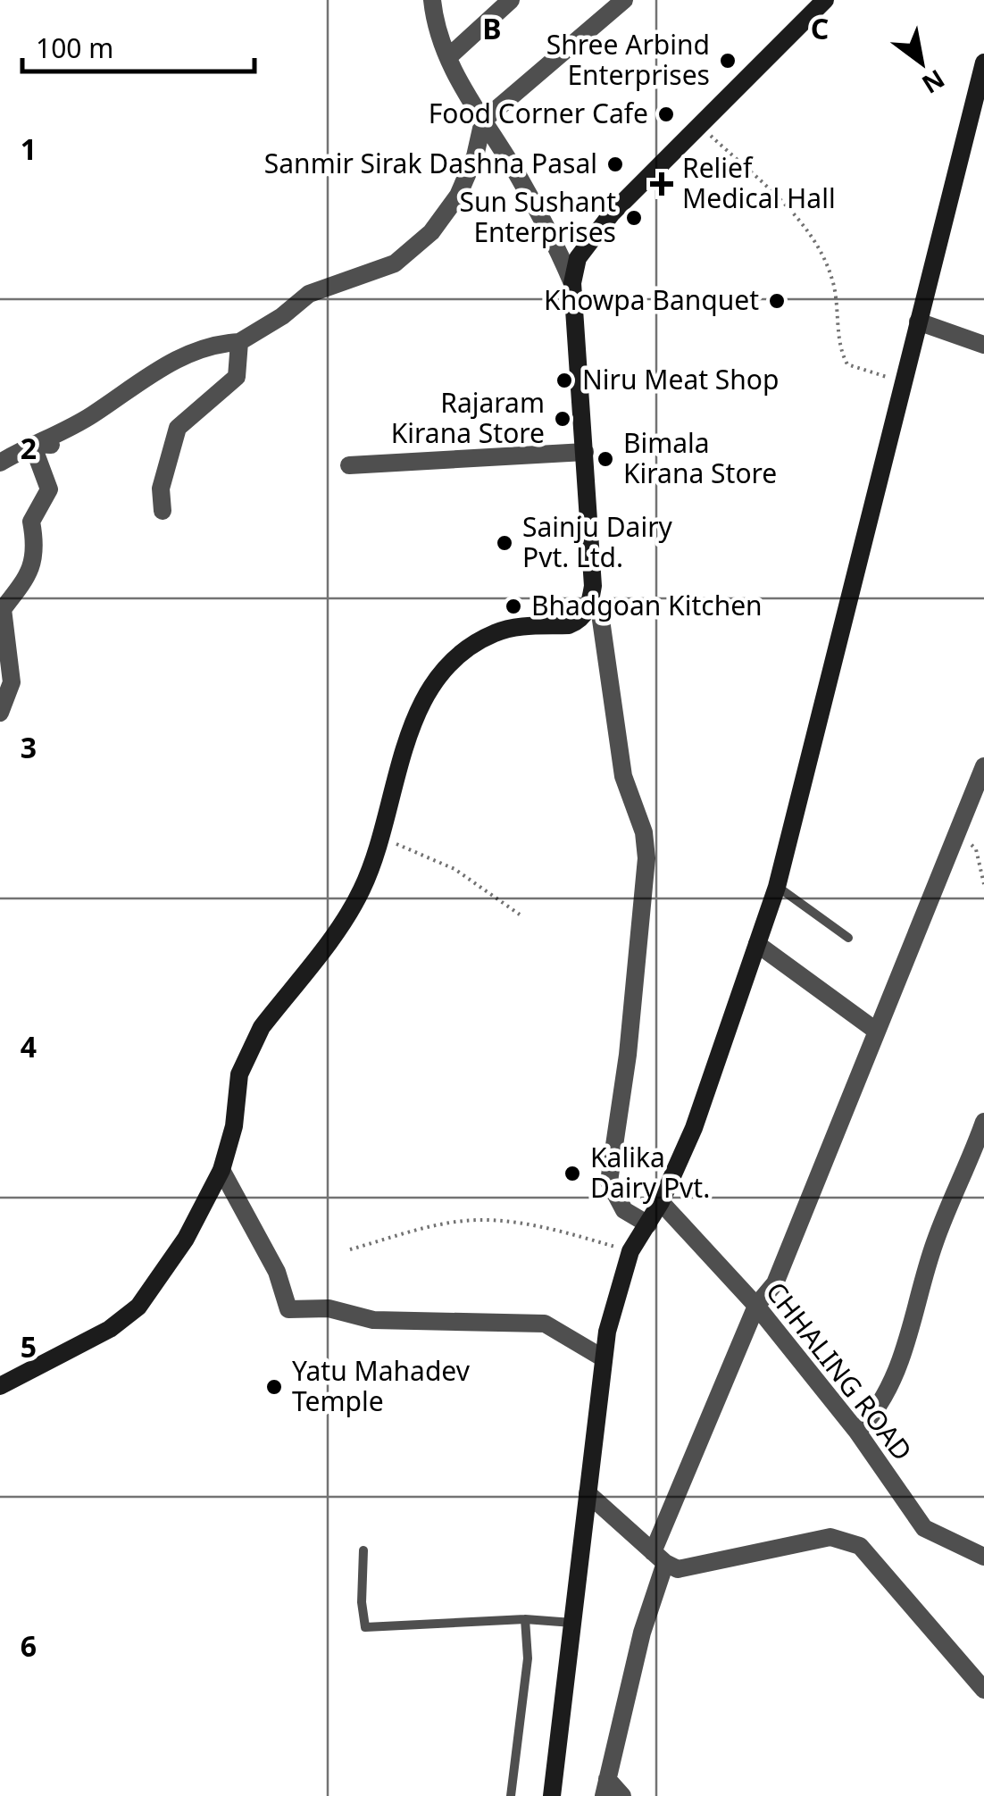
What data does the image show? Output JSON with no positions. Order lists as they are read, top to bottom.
{
  "streets": {
    "street": ["CHHALING ROAD"]
  },
  "places": {
    "other": [
      "Shree Arbind Enterprises",
      "Food Corner Cafe",
      "Sanmir Sirak Dashna Pasal",
      "Sun Sushant Enterprises",
      "Khowpa Banquet",
      "Niru Meat Shop",
      "Rajaram Kirana Store",
      "Bimala Kirana Store",
      "Sainju Dairy Pvt. Ltd.",
      "Bhadgoan Kitchen",
      "Kalika Dairy Pvt.",
      "Yatu Mahadev Temple"
    ],
    "health": ["Relief Medical Hall"]
  },
  "scale_bar": "100 m",
  "north": "bottom right",
  "grid": {
    "columns": ["B", "C"],
    "rows": [
      "1",
      "2",
      "3",
      "4",
      "5",
      "6"
    ]
  }
}
